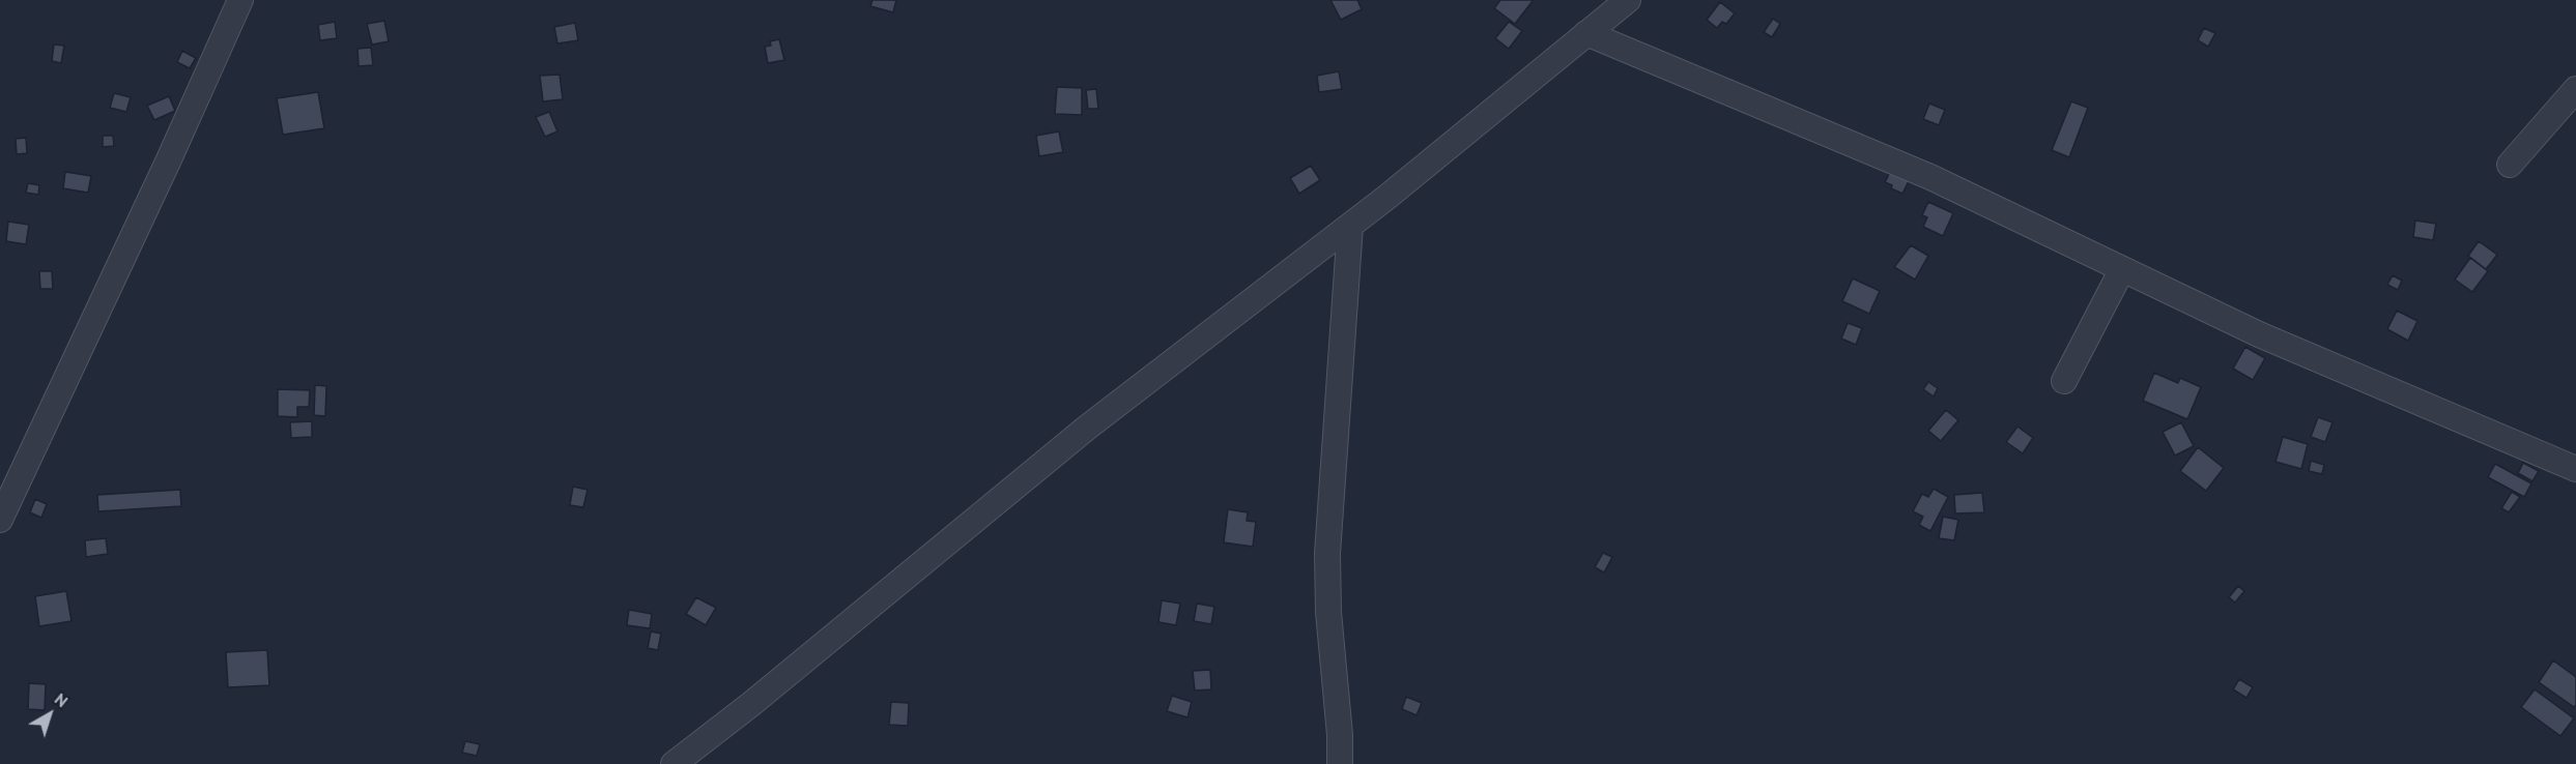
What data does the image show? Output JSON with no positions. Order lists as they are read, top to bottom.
{
  "north": "top right"
}
